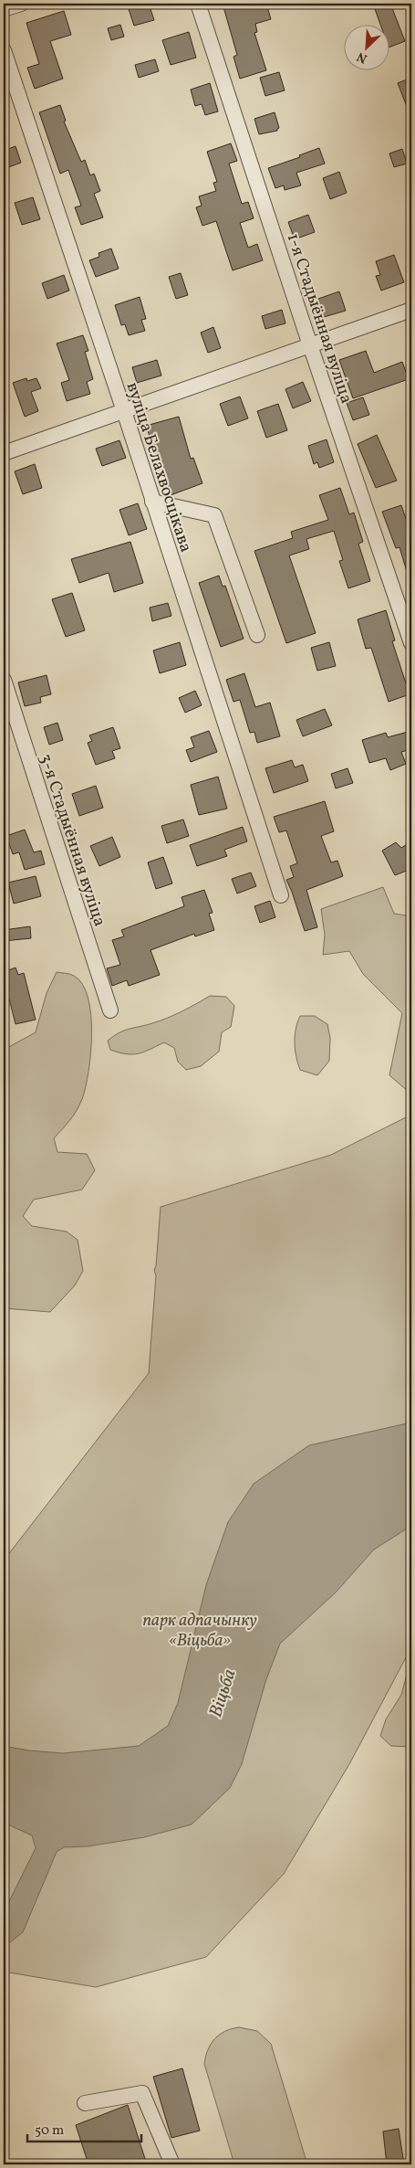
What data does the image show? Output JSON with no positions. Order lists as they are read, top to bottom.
{
  "streets": {
    "street": ["1-я Стадыённая вуліца", "вуліца Белахвосцікава", "3-я Стадыённая вуліца"]
  },
  "water": ["Віцьба"],
  "parks": ["парк адпачынку «Віцьба»"],
  "scale_bar": "50 m",
  "north": "bottom left"
}
